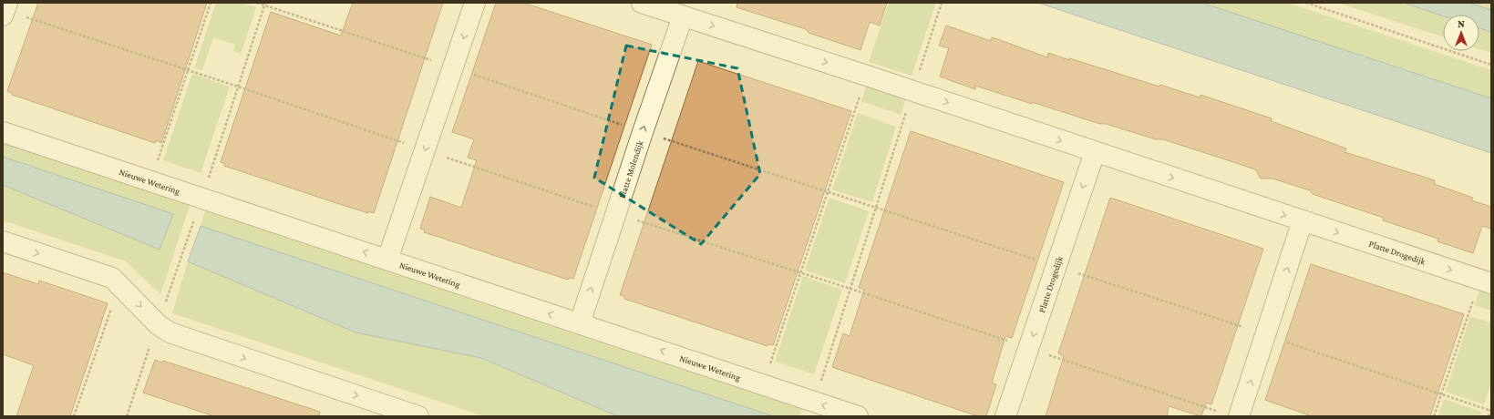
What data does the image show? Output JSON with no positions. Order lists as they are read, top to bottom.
{
  "streets": {
    "street": ["Platte Molendijk", "Nieuwe Wetering", "Platte Drogedijk"]
  },
  "crossings": [
    ["Platte Molendijk", "Nieuwe Wetering"]
  ],
  "one_way": ["Platte Molendijk"],
  "north": "top"
}
